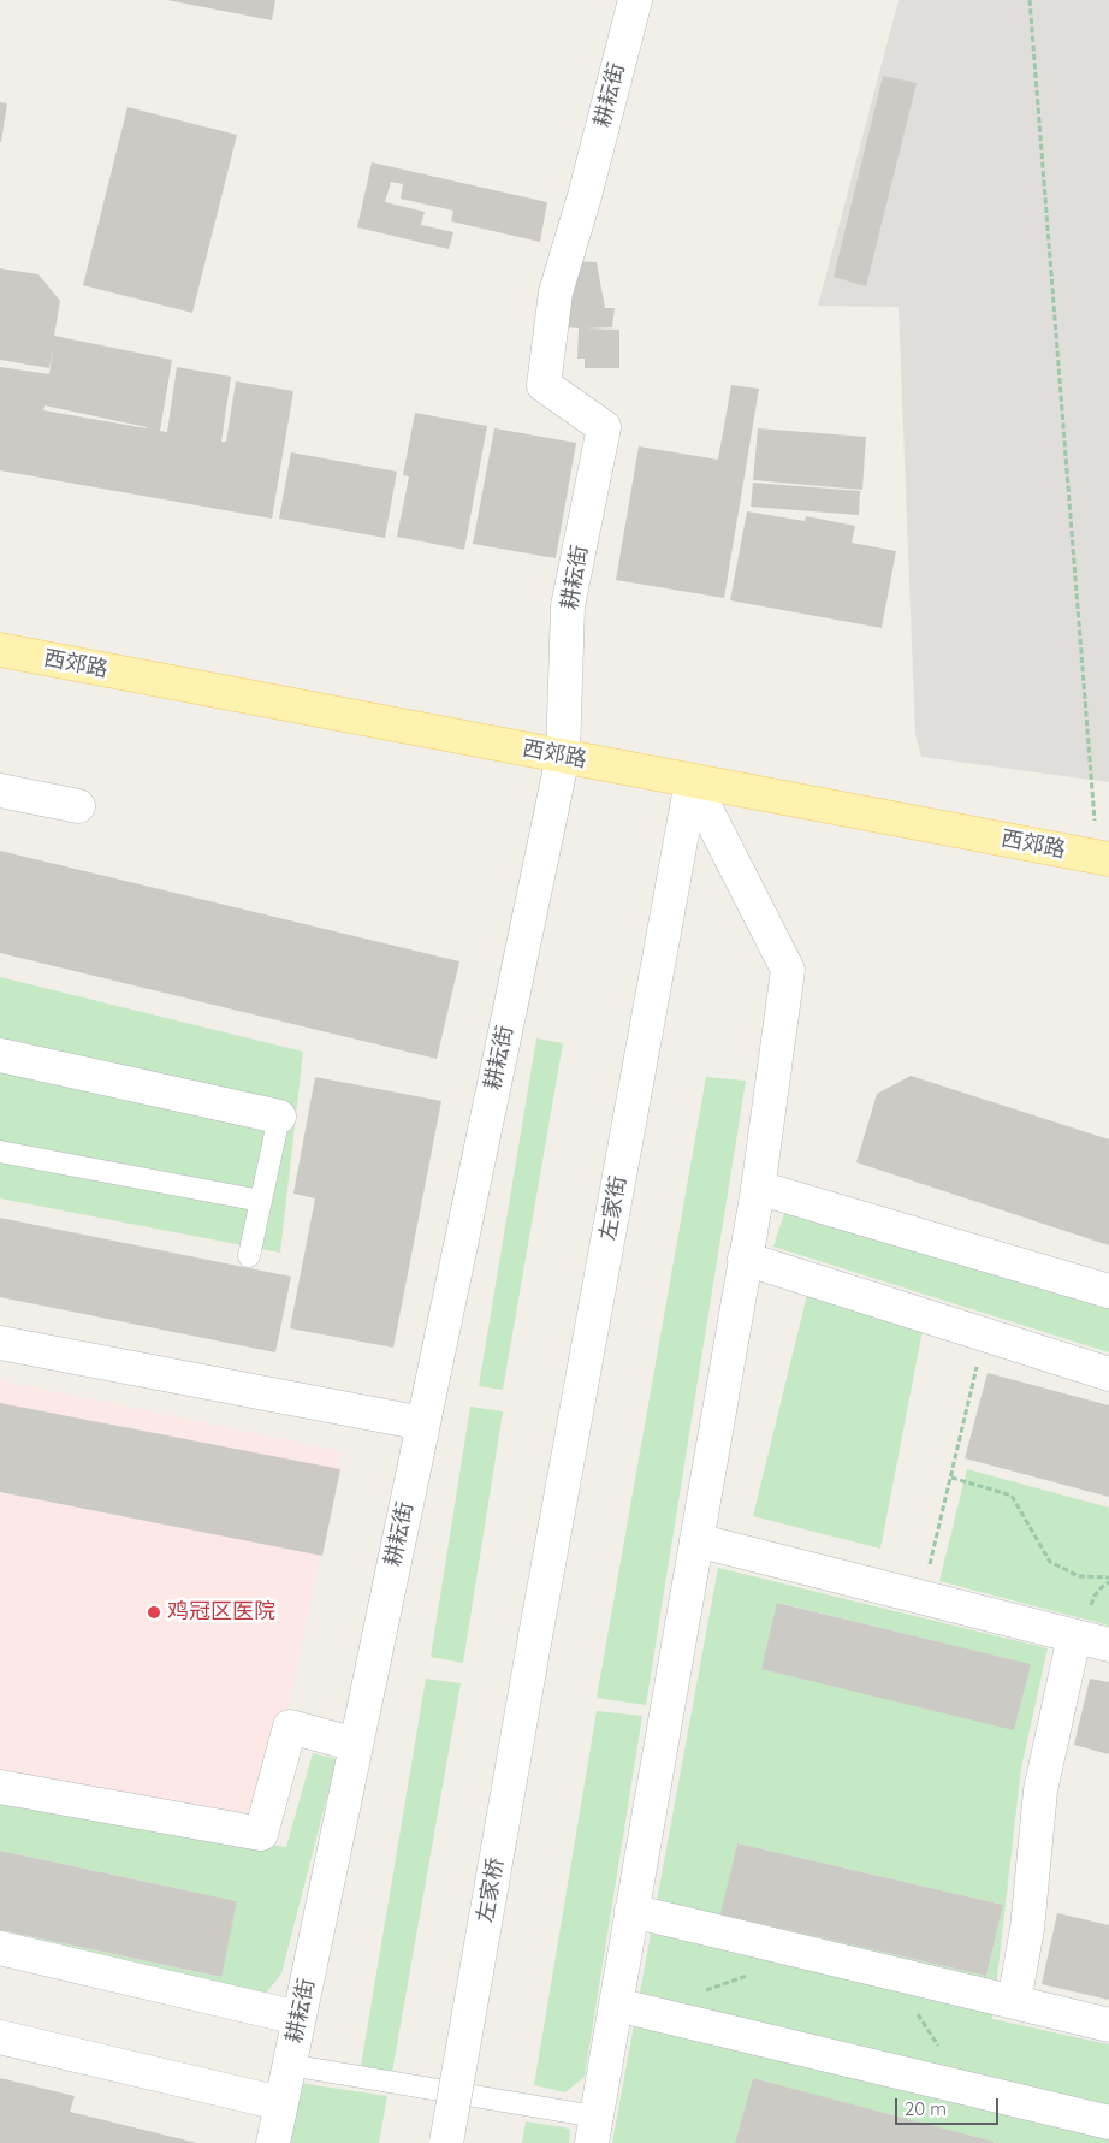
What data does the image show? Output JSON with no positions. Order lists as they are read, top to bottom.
{
  "streets": {
    "main road": ["西郊路"],
    "street": ["耕耘街", "左家街", "左家桥"]
  },
  "crossings": [
    ["耕耘街", "西郊路"],
    ["西郊路", "左家街"],
    ["左家街", "左家桥"]
  ],
  "places": ["鸡冠区医院"],
  "scale_bar": "20 m"
}
